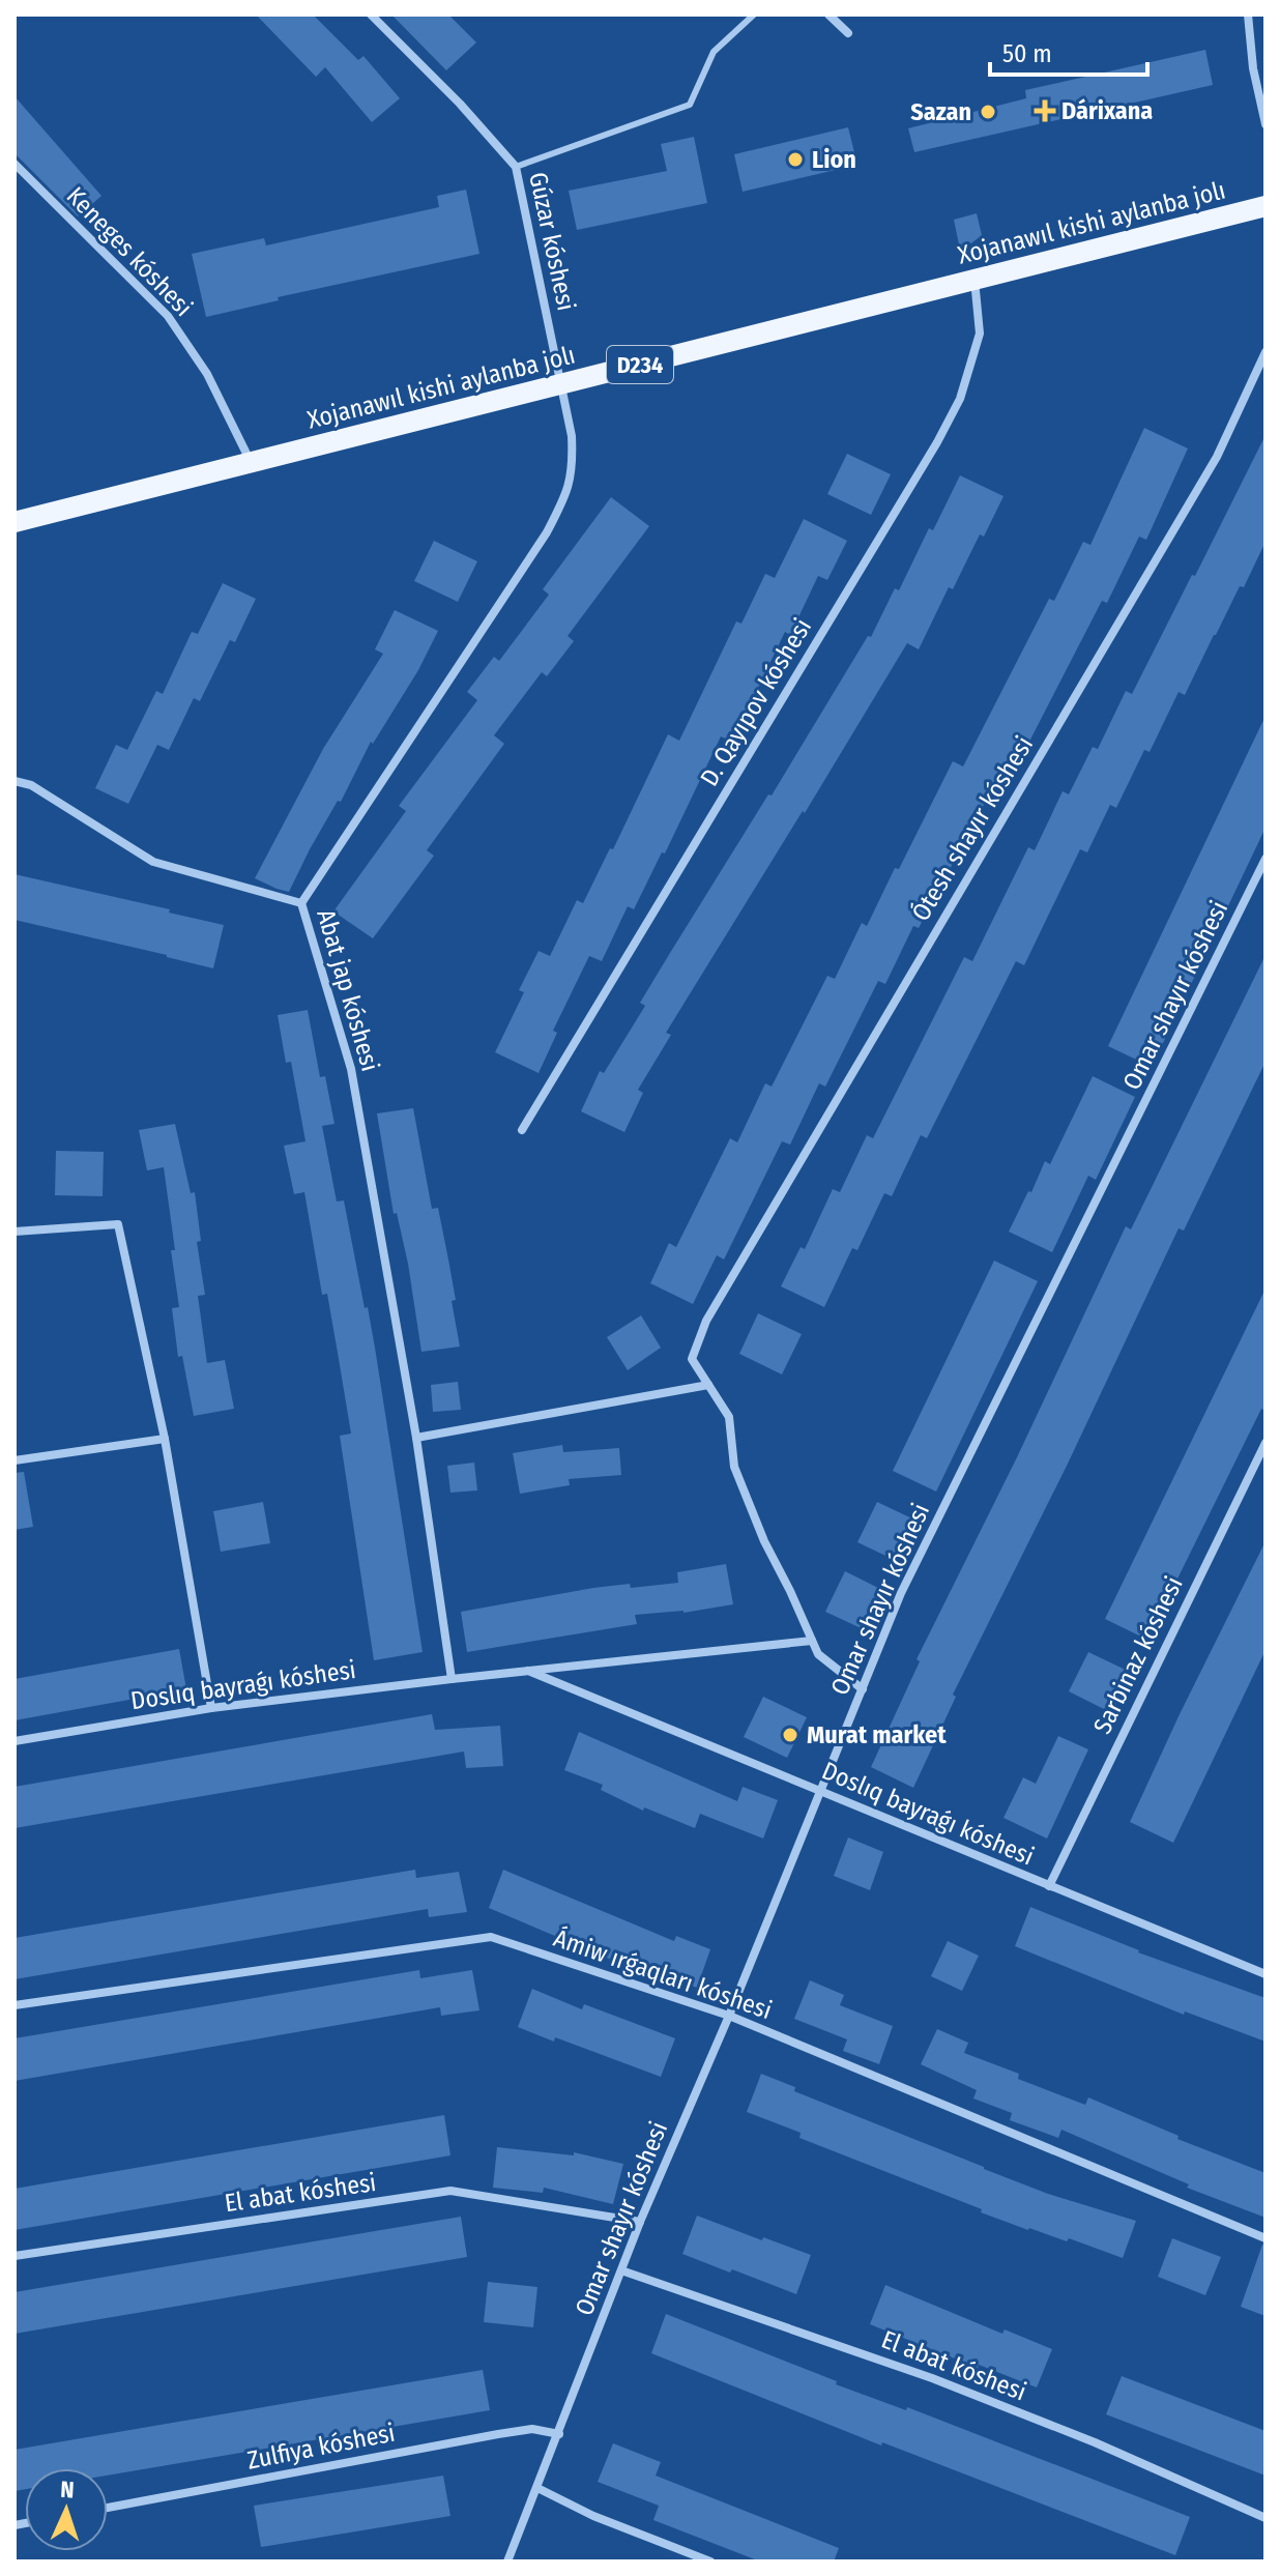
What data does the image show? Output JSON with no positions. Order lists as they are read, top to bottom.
{
  "streets": {
    "main road": ["Xojanawıl kishi aylanba jolı", "D234"],
    "street": [
      "Gúzar kóshesi",
      "Keneges kóshesi",
      "D. Qayıpov kóshesi",
      "Ótesh shayır kóshesi",
      "Abat jap kóshesi",
      "Omar shayır kóshesi",
      "Sarbinaz kóshesi",
      "Doslıq bayraǵı kóshesi",
      "Ámiw ırǵaqları kóshesi",
      "El abat kóshesi",
      "Zulfiya kóshesi"
    ]
  },
  "crossings": [
    ["Xojanawıl kishi aylanba jolı", "Gúzar kóshesi"],
    ["Xojanawıl kishi aylanba jolı", "Keneges kóshesi"],
    ["Xojanawıl kishi aylanba jolı", "D. Qayıpov kóshesi"],
    ["Xojanawıl kishi aylanba jolı", "Abat jap kóshesi"],
    ["Gúzar kóshesi", "Abat jap kóshesi"],
    ["Abat jap kóshesi", "Doslıq bayraǵı kóshesi"],
    ["Omar shayır kóshesi", "Doslıq bayraǵı kóshesi"],
    ["Omar shayır kóshesi", "Ámiw ırǵaqları kóshesi"],
    ["Omar shayır kóshesi", "El abat kóshesi"],
    ["Omar shayır kóshesi", "Zulfiya kóshesi"],
    ["Sarbinaz kóshesi", "Doslıq bayraǵı kóshesi"]
  ],
  "places": {
    "health": ["Dárixana"],
    "other": ["Sazan", "Lion", "Murat market"]
  },
  "scale_bar": "50 m",
  "north": "top"
}
